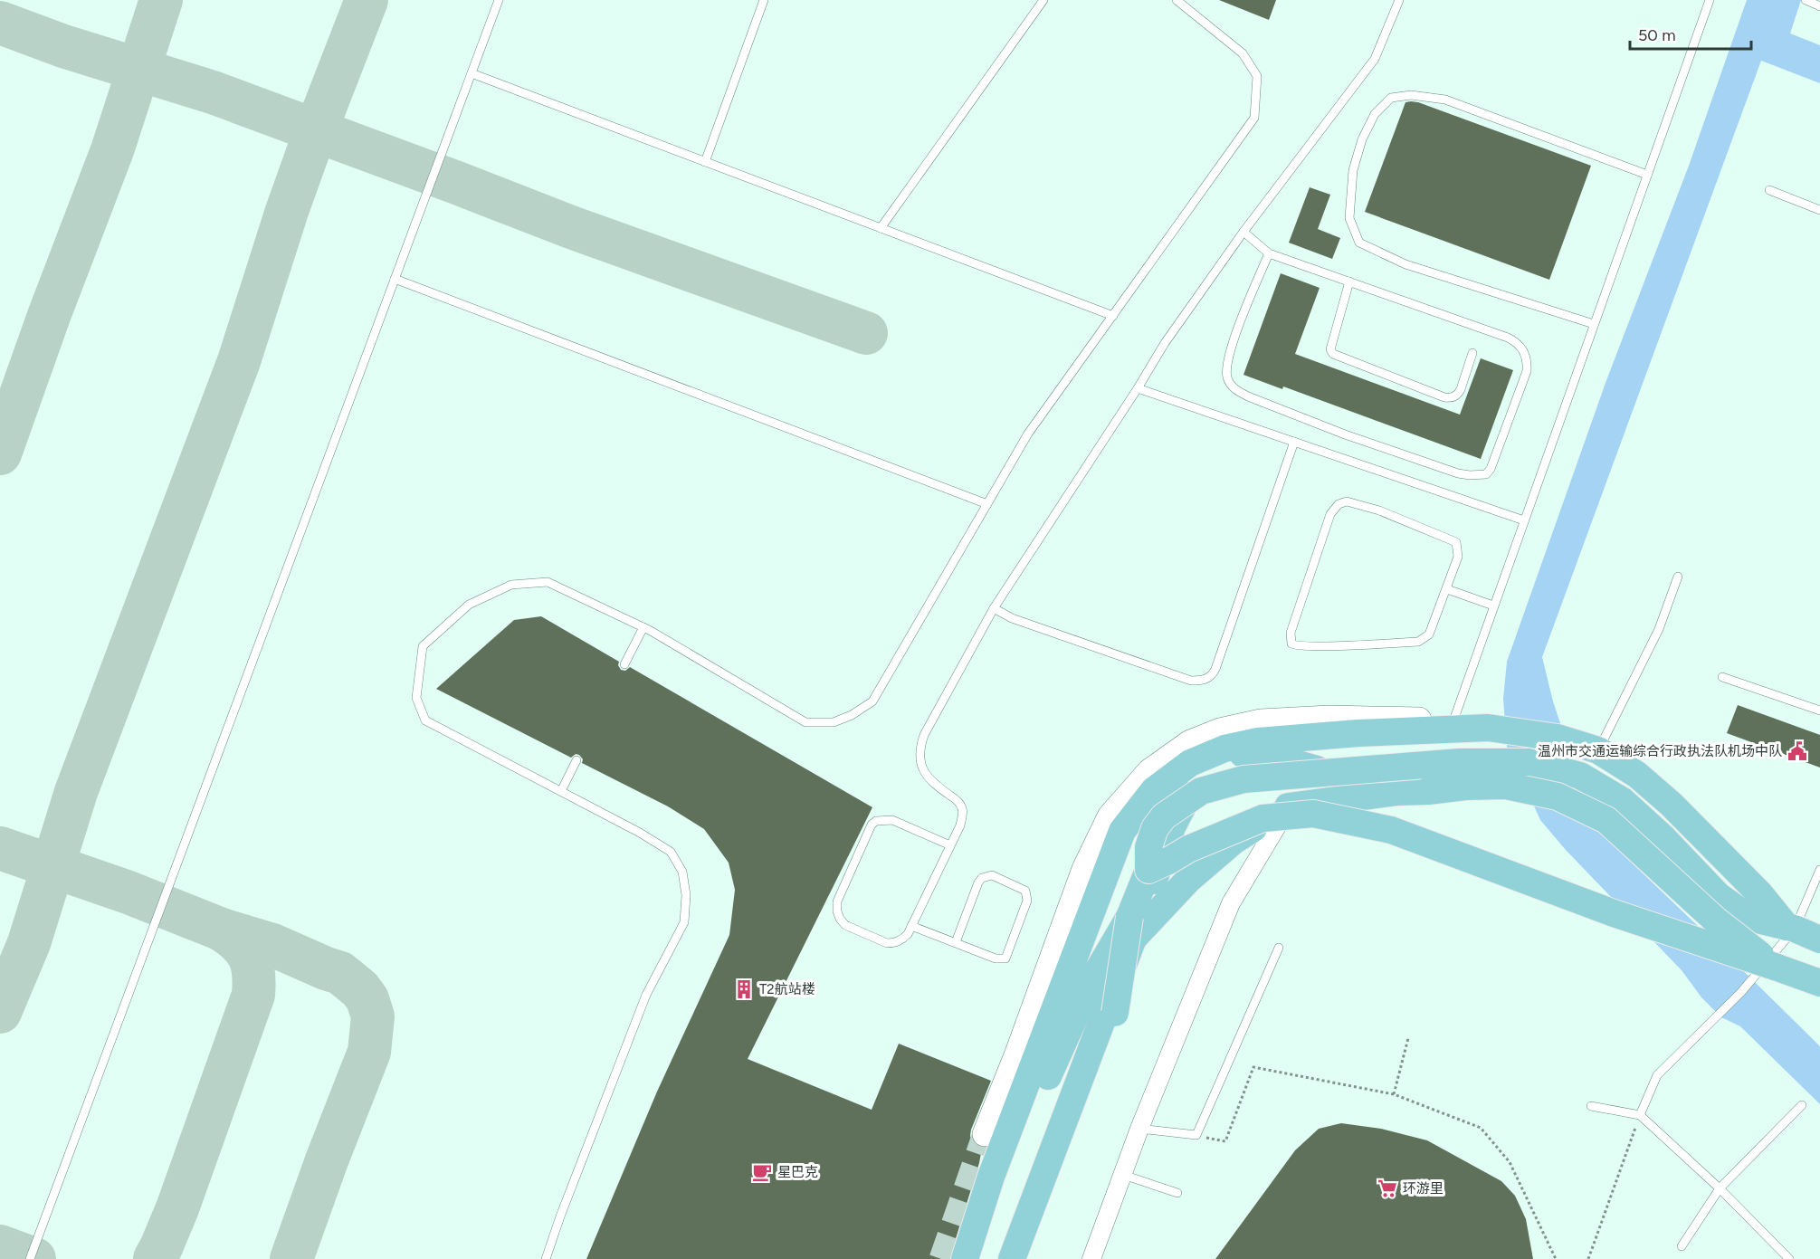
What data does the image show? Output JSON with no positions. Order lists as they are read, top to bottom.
{
  "places": {
    "public building": ["温州市交通运输综合行政执法队机场中队"],
    "building": ["T2航站楼"],
    "cafe": ["星巴克"],
    "supermarket": ["环游里"]
  },
  "scale_bar": "50 m"
}
